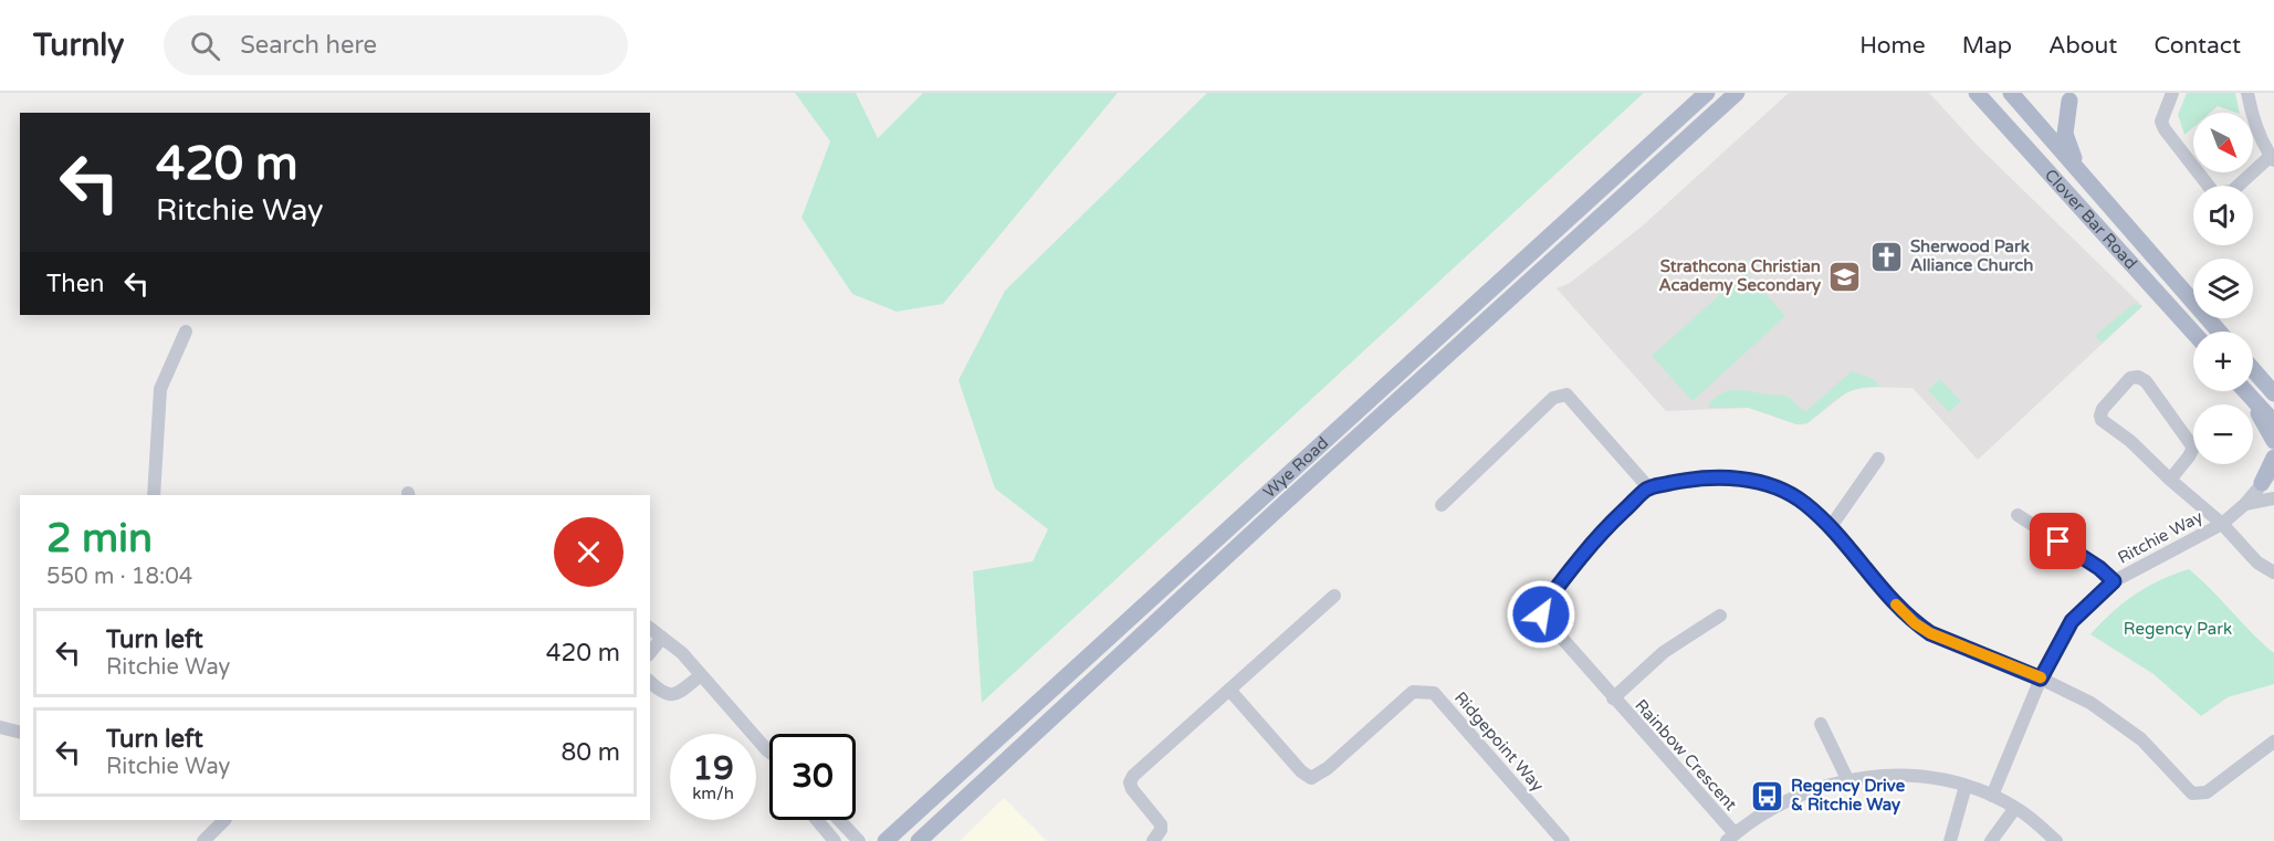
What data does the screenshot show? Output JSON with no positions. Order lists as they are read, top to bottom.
{
  "streets": {
    "main road": ["Clover Bar Road", "Wye Road"],
    "street": ["Ritchie Way", "Ridgepoint Way", "Rainbow Crescent"]
  },
  "parks": ["Regency Park"],
  "places": {
    "church": ["Sherwood Park Alliance Church"],
    "school or university": ["Strathcona Christian Academy Secondary"],
    "bus stop": ["Regency Drive & Ritchie Way"]
  },
  "north": "bottom right",
  "page": {
    "header": "Turnly",
    "search": "Search here",
    "nav": [
      "Home",
      "Map",
      "About",
      "Contact"
    ],
    "map_buttons": ["+", "−"],
    "turn": ["420 m", "Ritchie Way"],
    "then": "Then",
    "heading": ["2 min", "550 m · 18:04"],
    "list": [
      {
        "name": "Turn left",
        "note": "Ritchie Way",
        "value": "420 m"
      },
      {
        "name": "Turn left",
        "note": "Ritchie Way",
        "value": "80 m"
      }
    ],
    "speed": "19 km/h",
    "limit": "30"
  }
}
